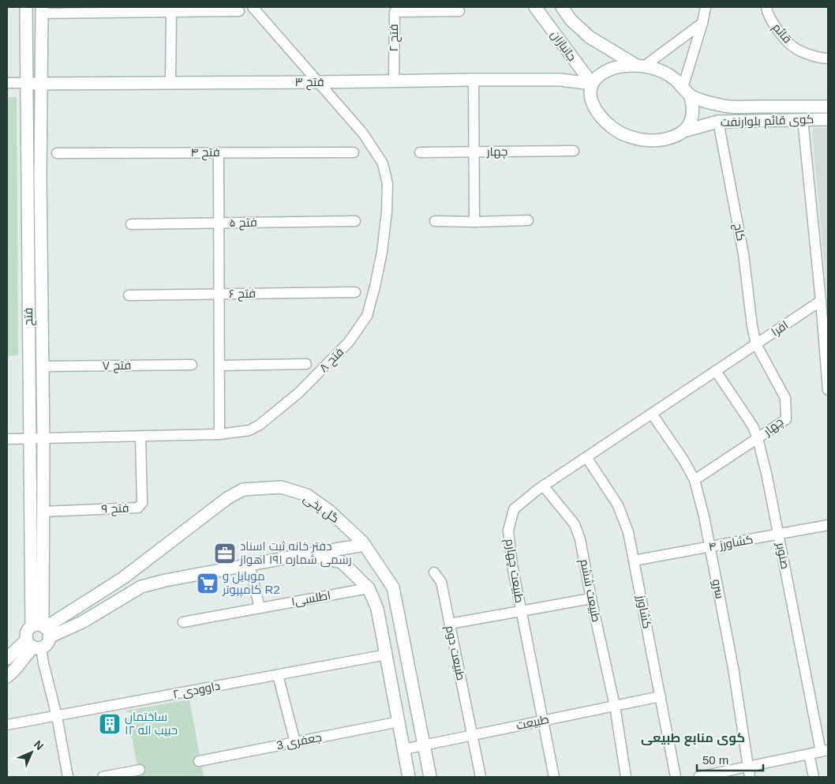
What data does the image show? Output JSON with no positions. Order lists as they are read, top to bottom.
{
  "streets": {
    "street": [
      "قائم",
      "فتح ۲",
      "جانبازان",
      "فتح ۳",
      "کوی قائم بلوارنفت",
      "چهار",
      "فتح ۴",
      "فتح ۵",
      "کاج",
      "فتح ۶",
      "فتح",
      "افرا",
      "فتح ۸",
      "فتح ۷",
      "فتح ۹",
      "گل یخی",
      "کشاورز ۴",
      "صنوبر",
      "طبیعت چهارم",
      "سرو",
      "طبیعت ششم",
      "اطلسی۱",
      "کشاورز",
      "طبیعت دوم",
      "داوودی ۲",
      "طبیعت",
      "3 جعفری"
    ]
  },
  "crossings": [
    ["فتح ۲", "فتح ۳"],
    ["جانبازان", "فتح ۳"],
    ["جانبازان", "کوی قائم بلوارنفت"],
    ["فتح ۳", "کوی قائم بلوارنفت"],
    ["فتح ۳", "فتح"],
    ["فتح ۳", "فتح ۸"],
    ["کوی قائم بلوارنفت", "کاج"],
    ["چهار", "کاج"],
    ["چهار", "افرا"],
    ["چهار", "صنوبر"],
    ["چهار", "سرو"],
    ["کاج", "افرا"],
    ["فتح", "فتح ۸"],
    ["فتح", "فتح ۷"],
    ["فتح", "فتح ۹"],
    ["فتح", "گل یخی"],
    ["افرا", "صنوبر"],
    ["افرا", "طبیعت چهارم"],
    ["افرا", "سرو"],
    ["افرا", "کشاورز"],
    ["فتح ۸", "فتح ۹"],
    ["گل یخی", "طبیعت"],
    ["کشاورز ۴", "صنوبر"],
    ["کشاورز ۴", "سرو"],
    ["کشاورز ۴", "کشاورز"],
    ["طبیعت چهارم", "طبیعت ششم"],
    ["طبیعت چهارم", "کشاورز"],
    ["طبیعت چهارم", "طبیعت"],
    ["طبیعت ششم", "طبیعت"],
    ["کشاورز", "طبیعت"],
    ["طبیعت دوم", "طبیعت"]
  ],
  "districts": ["کوی منابع طبیعی"],
  "places": {
    "office": ["دفتر خانه ثبت اسناد رسمی شماره ۱۹۱ اهواز"],
    "supermarket": ["موبایل و کامپیوتر R2"],
    "building": ["ساختمان حبیب اله ۱۲"]
  },
  "scale_bar": "50 m",
  "north": "top right"
}
